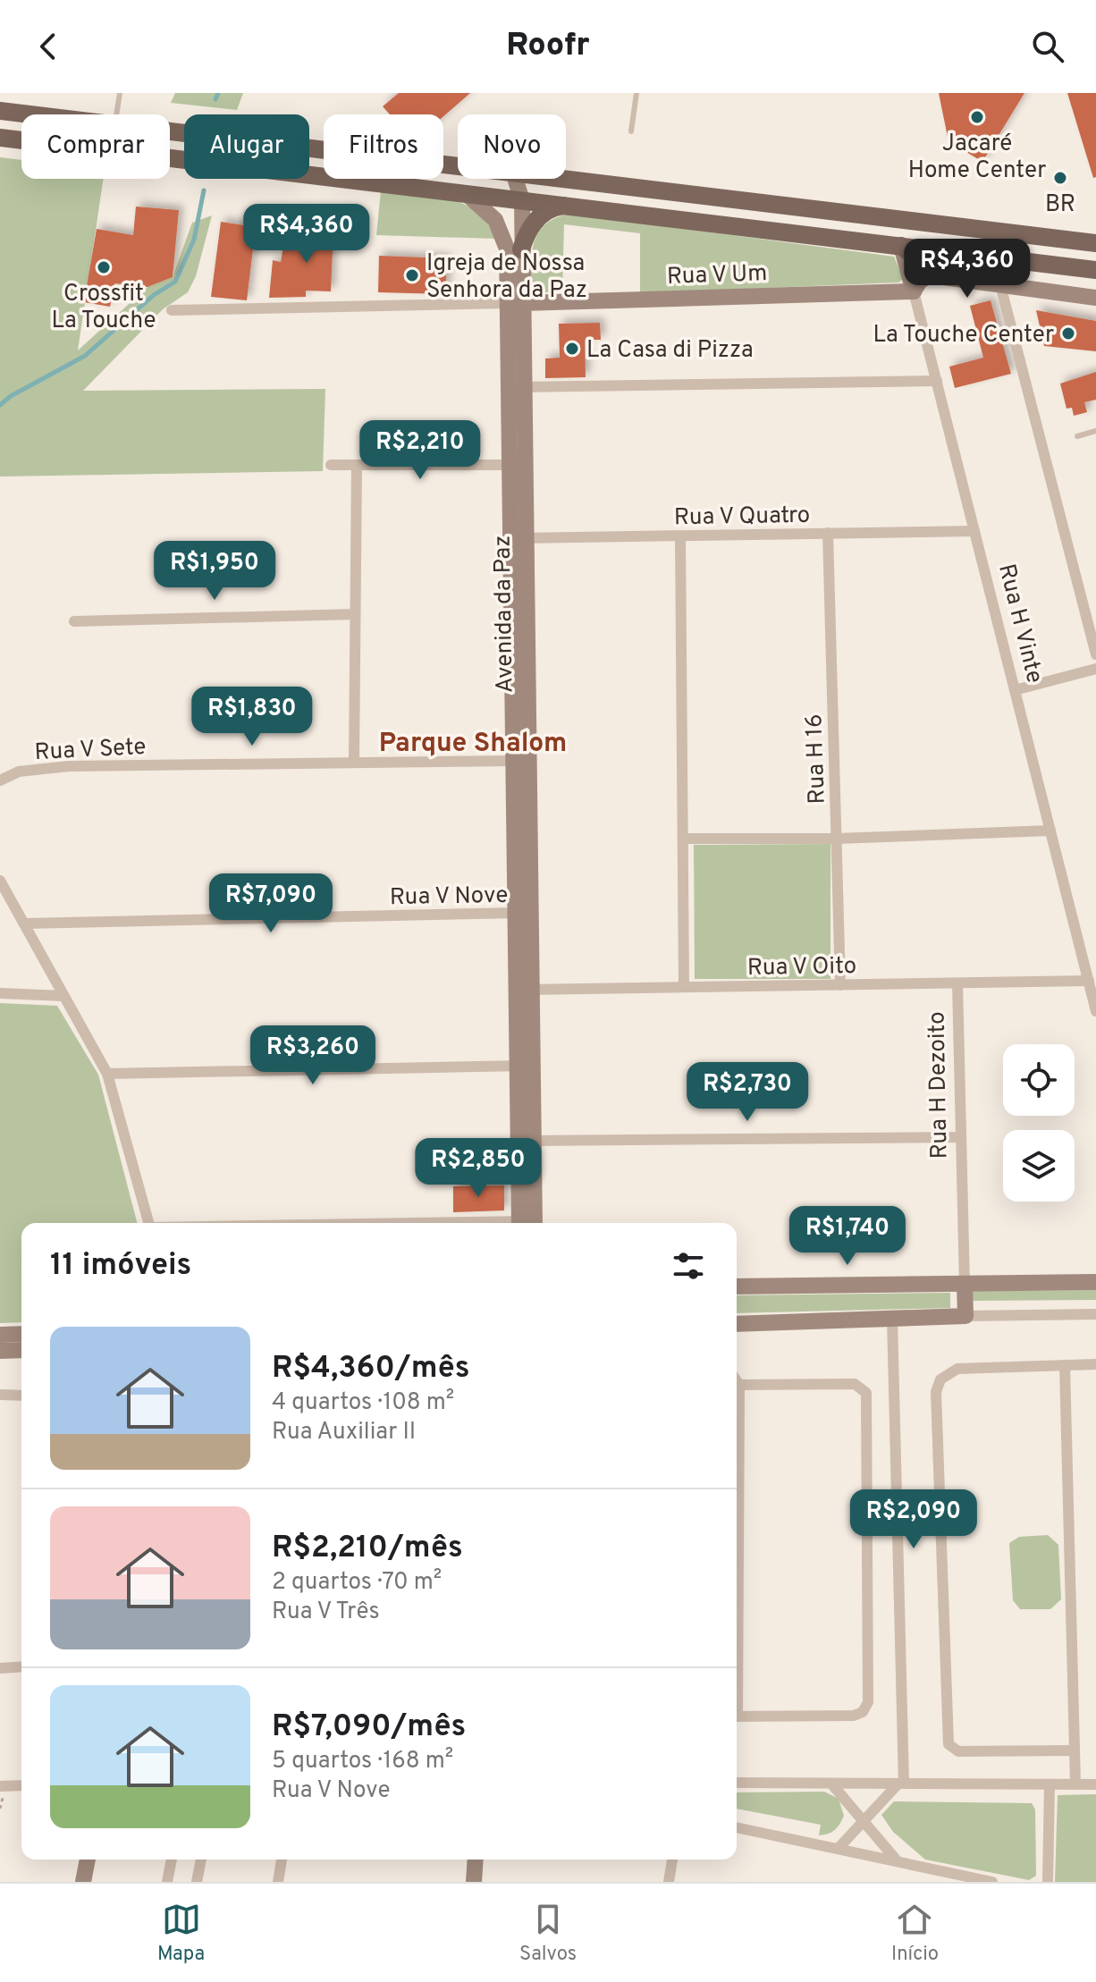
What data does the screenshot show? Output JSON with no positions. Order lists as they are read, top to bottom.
{
  "streets": {
    "street": [
      "Rua V Um",
      "Rua V Quatro",
      "Avenida da Paz",
      "Rua H Vinte",
      "Rua V Sete",
      "Rua H 16",
      "Rua V Nove",
      "Rua V Oito",
      "Rua H Dezoito"
    ]
  },
  "crossings": [
    ["Rua V Um", "Avenida da Paz"],
    ["Rua V Um", "Rua H Vinte"],
    ["Rua V Quatro", "Avenida da Paz"],
    ["Rua V Quatro", "Rua H Vinte"],
    ["Rua V Quatro", "Rua H 16"],
    ["Avenida da Paz", "Rua V Sete"],
    ["Avenida da Paz", "Rua V Nove"],
    ["Avenida da Paz", "Rua V Oito"],
    ["Rua H Vinte", "Rua V Oito"],
    ["Rua H 16", "Rua V Oito"],
    ["Rua V Oito", "Rua H Dezoito"]
  ],
  "districts": ["Parque Shalom"],
  "places": [
    "Jacaré Home Center",
    "BR",
    "Crossfit La Touche",
    "Igreja de Nossa Senhora da Paz",
    "La Touche Center",
    "La Casa di Pizza"
  ],
  "page": {
    "header": "Roofr",
    "chip": [
      "Comprar",
      "Alugar",
      "Filtros",
      "Novo"
    ],
    "price": [
      "R$4,360",
      "R$4,360",
      "R$2,210",
      "R$1,950",
      "R$1,830",
      "R$7,090",
      "R$3,260",
      "R$2,730",
      "R$2,850",
      "R$1,740",
      "R$2,090"
    ],
    "heading": "11 imóveis",
    "list": [
      {
        "name": "R$4,360/mês",
        "note": "4 quartos · 108 m² · Rua Auxiliar II"
      },
      {
        "name": "R$2,210/mês",
        "note": "2 quartos · 70 m² · Rua V Três"
      },
      {
        "name": "R$7,090/mês",
        "note": "5 quartos · 168 m² · Rua V Nove"
      }
    ],
    "tabs": ["Mapa", "Salvos", "Início"]
  }
}
